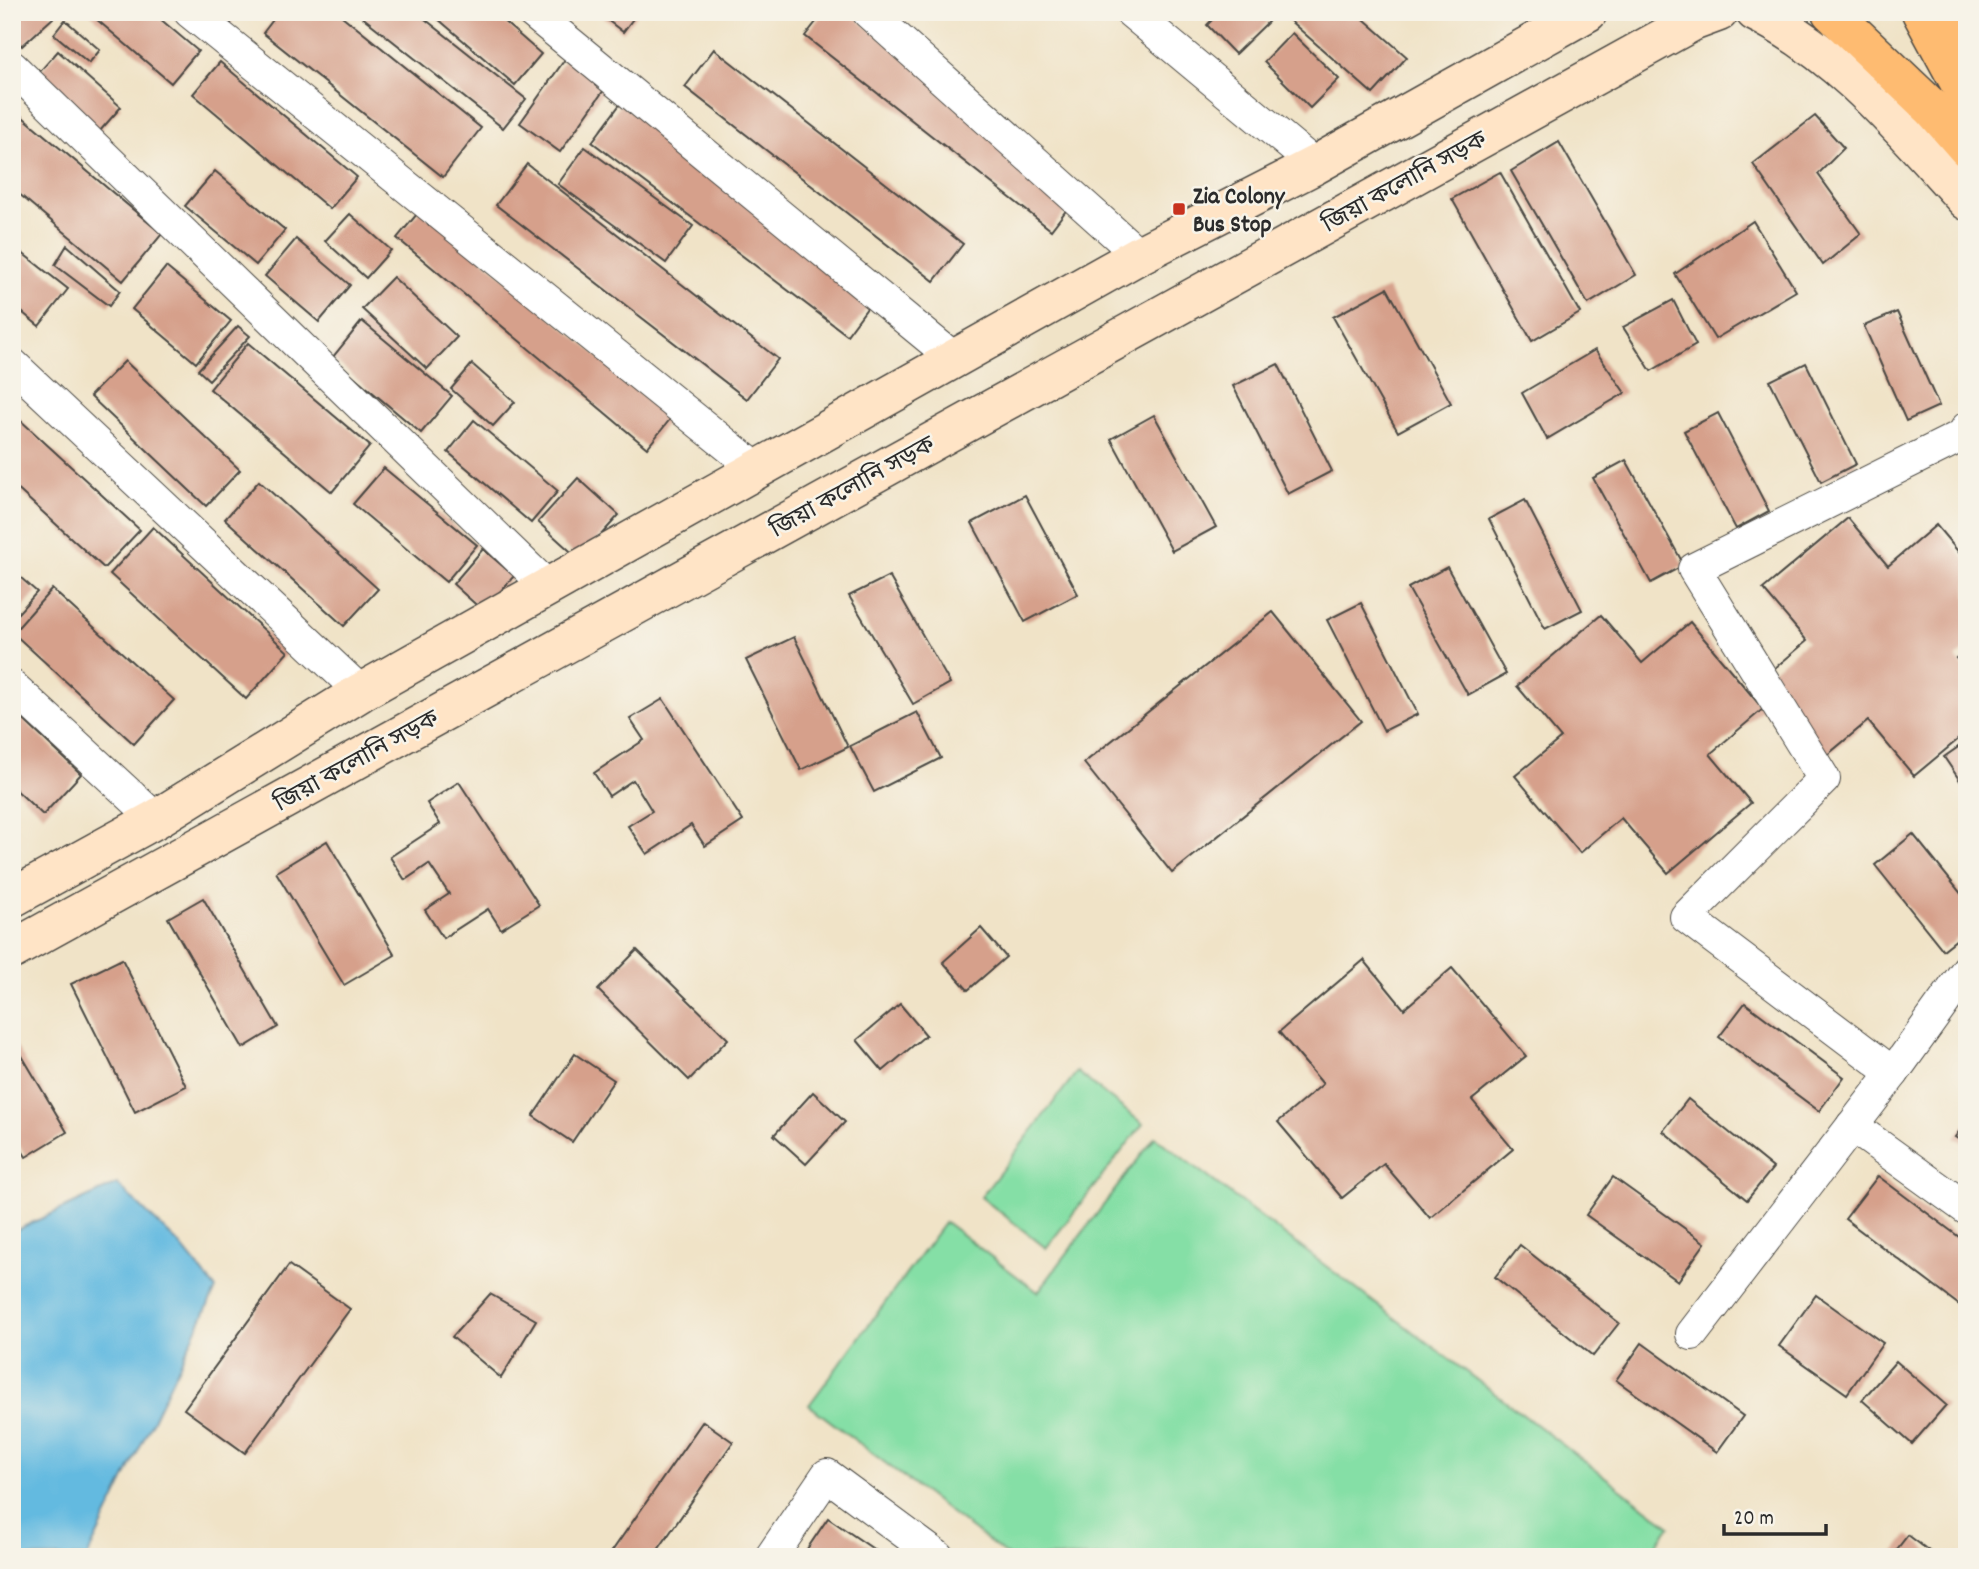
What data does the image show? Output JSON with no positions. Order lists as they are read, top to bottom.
{
  "streets": {
    "main road": ["জিয়া কলোনি সড়ক"]
  },
  "places": {
    "transit": ["Zia Colony Bus Stop"]
  },
  "scale_bar": "20 m"
}
